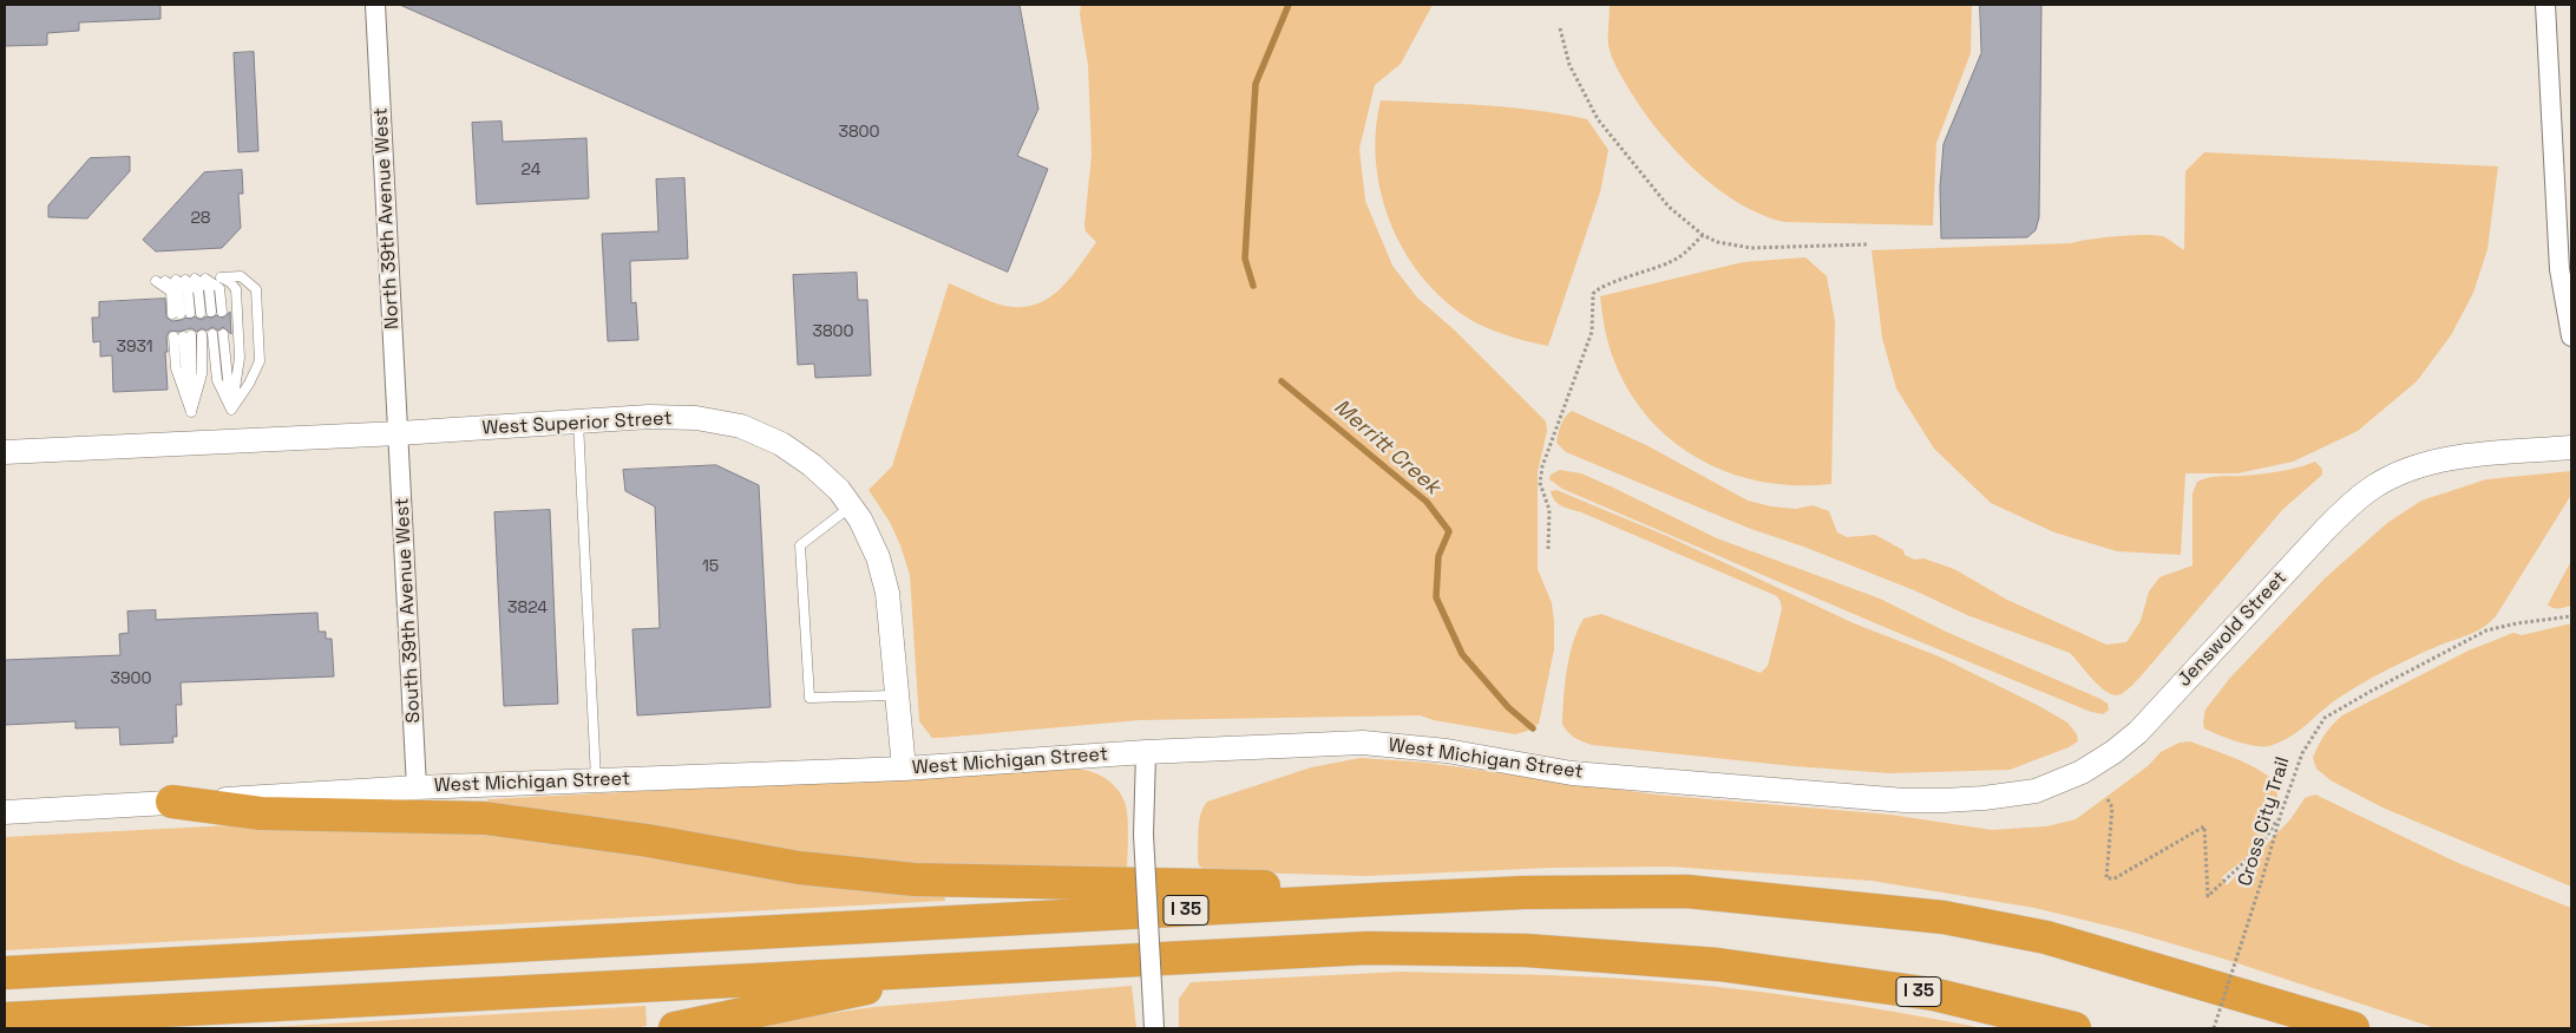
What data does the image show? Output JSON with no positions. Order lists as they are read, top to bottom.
{
  "streets": {
    "highway": ["I 35"],
    "street": [
      "North 39th Avenue West",
      "West Superior Street",
      "South 39th Avenue West",
      "Jenswold Street",
      "West Michigan Street"
    ],
    "path": ["Cross City Trail"]
  },
  "crossings": [
    ["North 39th Avenue West", "West Superior Street"],
    ["North 39th Avenue West", "South 39th Avenue West"],
    ["West Superior Street", "South 39th Avenue West"],
    ["West Superior Street", "West Michigan Street"],
    ["South 39th Avenue West", "West Michigan Street"],
    ["Jenswold Street", "West Michigan Street"]
  ],
  "water": ["Merritt Creek"],
  "house_numbers": [
    "3800",
    "24",
    "28",
    "3800",
    "3931",
    "15",
    "3824",
    "3900"
  ]
}
